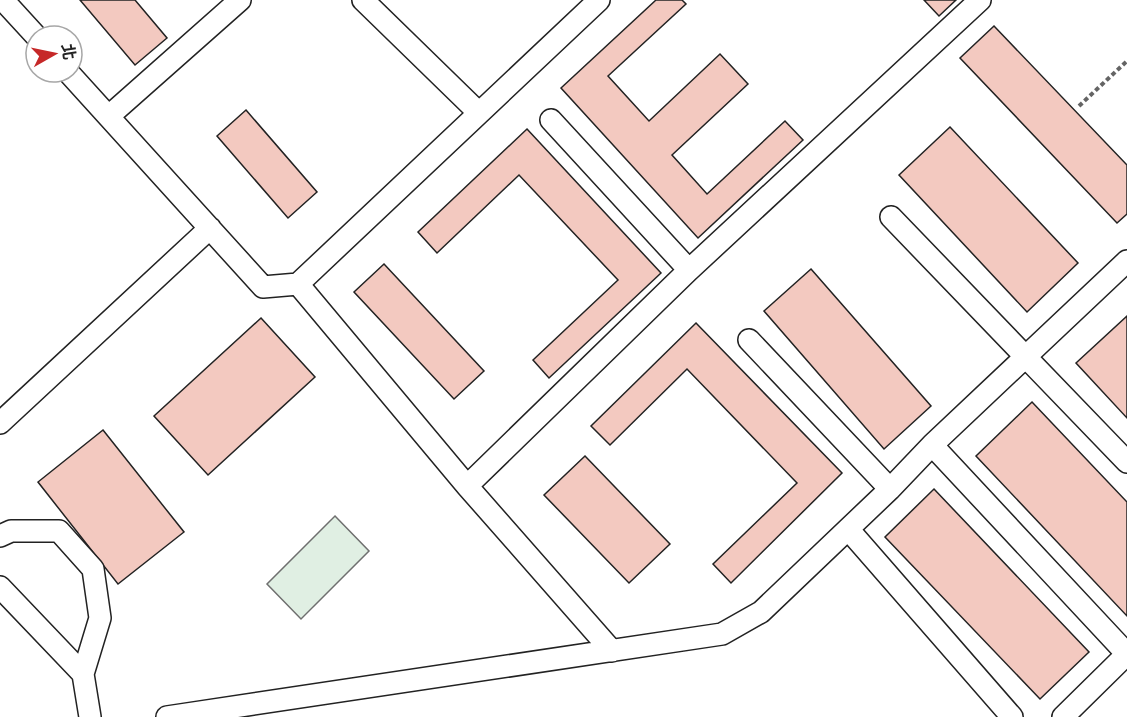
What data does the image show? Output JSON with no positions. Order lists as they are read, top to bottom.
{
  "north": "right"
}
